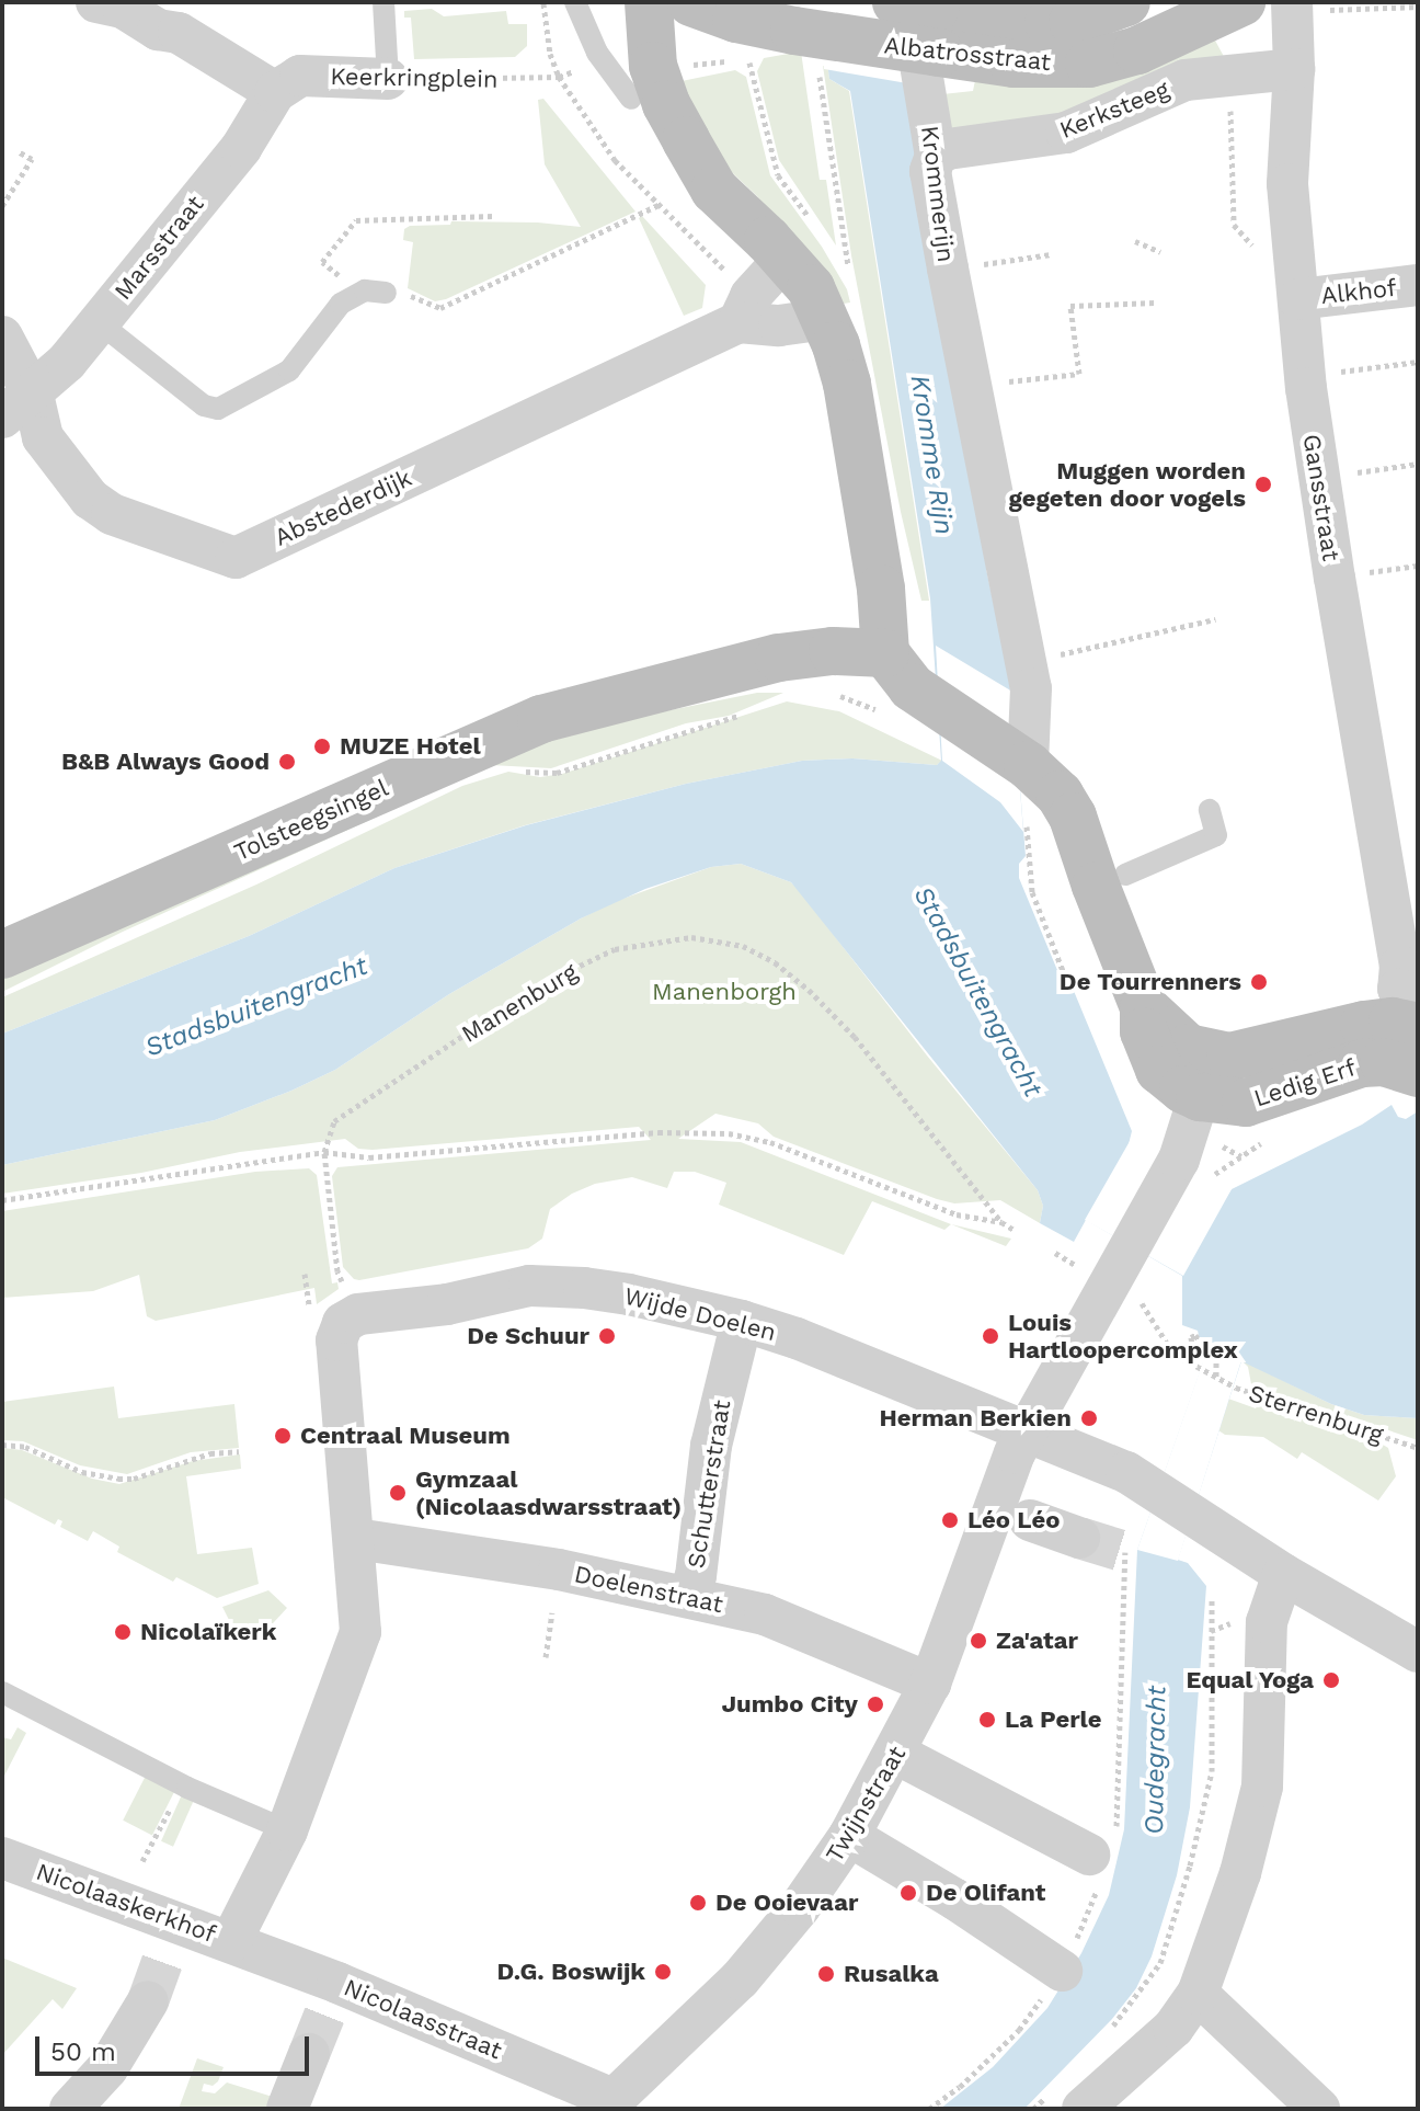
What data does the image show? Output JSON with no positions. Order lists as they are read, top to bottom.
{
  "streets": {
    "street": [
      "Albatrosstraat",
      "Keerkringplein",
      "Kerksteeg",
      "Krommerijn",
      "Marsstraat",
      "Alkhof",
      "Gansstraat",
      "Abstederdijk",
      "Tolsteegsingel",
      "Ledig Erf",
      "Wijde Doelen",
      "Schutterstraat",
      "Doelenstraat",
      "Twijnstraat",
      "Nicolaaskerkhof",
      "Nicolaasstraat"
    ],
    "path": ["Manenburg", "Sterrenburg"]
  },
  "crossings": [
    ["Albatrosstraat", "Krommerijn"],
    ["Keerkringplein", "Marsstraat"],
    ["Kerksteeg", "Krommerijn"],
    ["Kerksteeg", "Gansstraat"],
    ["Krommerijn", "Ledig Erf"],
    ["Marsstraat", "Abstederdijk"],
    ["Alkhof", "Gansstraat"],
    ["Gansstraat", "Ledig Erf"],
    ["Ledig Erf", "Twijnstraat"],
    ["Wijde Doelen", "Schutterstraat"],
    ["Wijde Doelen", "Twijnstraat"],
    ["Wijde Doelen", "Nicolaaskerkhof"],
    ["Schutterstraat", "Doelenstraat"],
    ["Doelenstraat", "Twijnstraat"],
    ["Doelenstraat", "Nicolaaskerkhof"],
    ["Twijnstraat", "Nicolaasstraat"],
    ["Nicolaaskerkhof", "Nicolaasstraat"]
  ],
  "water": ["Kromme Rijn", "Stadsbuitengracht", "Oudegracht"],
  "parks": ["Manenborgh"],
  "places": [
    "Muggen worden gegeten door vogels",
    "MUZE Hotel",
    "B&B Always Good",
    "De Tourrenners",
    "De Schuur",
    "Louis Hartloopercomplex",
    "Herman Berkien",
    "Centraal Museum",
    "Gymzaal (Nicolaasdwarsstraat)",
    "Léo Léo",
    "Nicolaïkerk",
    "Za'atar",
    "Equal Yoga",
    "Jumbo City",
    "La Perle",
    "De Olifant",
    "De Ooievaar",
    "D.G. Boswijk",
    "Rusalka"
  ],
  "scale_bar": "50 m"
}
